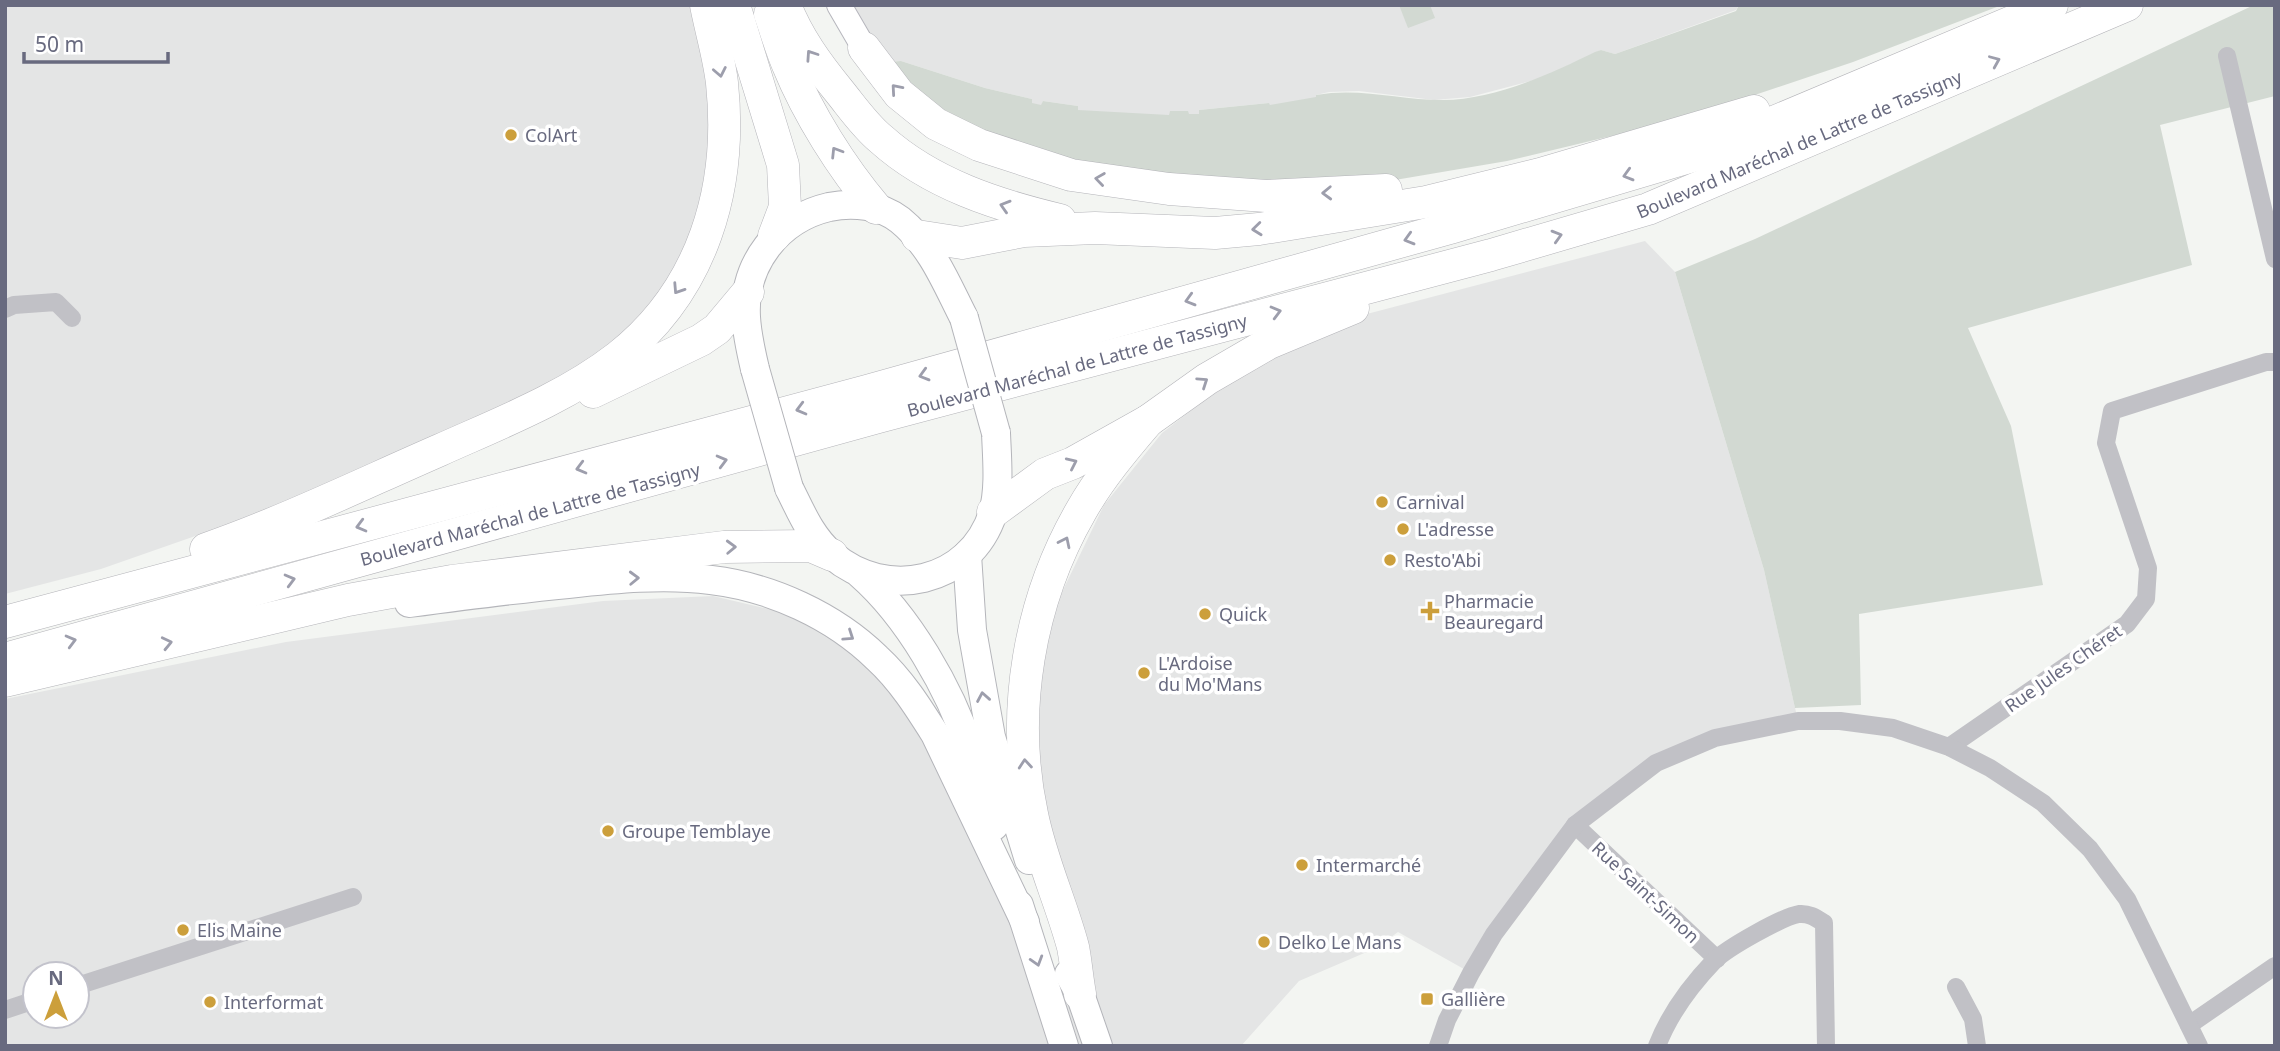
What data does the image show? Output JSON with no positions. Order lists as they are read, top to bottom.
{
  "streets": {
    "highway": ["Boulevard Maréchal de Lattre de Tassigny"],
    "street": ["Rue Jules Chéret", "Rue Saint-Simon"]
  },
  "places": {
    "other": [
      "ColArt",
      "Carnival",
      "L'adresse",
      "Resto'Abi",
      "Quick",
      "L'Ardoise du Mo'Mans",
      "Groupe Temblaye",
      "Intermarché",
      "Elis Maine",
      "Delko Le Mans",
      "Interformat"
    ],
    "health": ["Pharmacie Beauregard"],
    "transit": ["Gallière"]
  },
  "scale_bar": "50 m",
  "north": "top"
}
